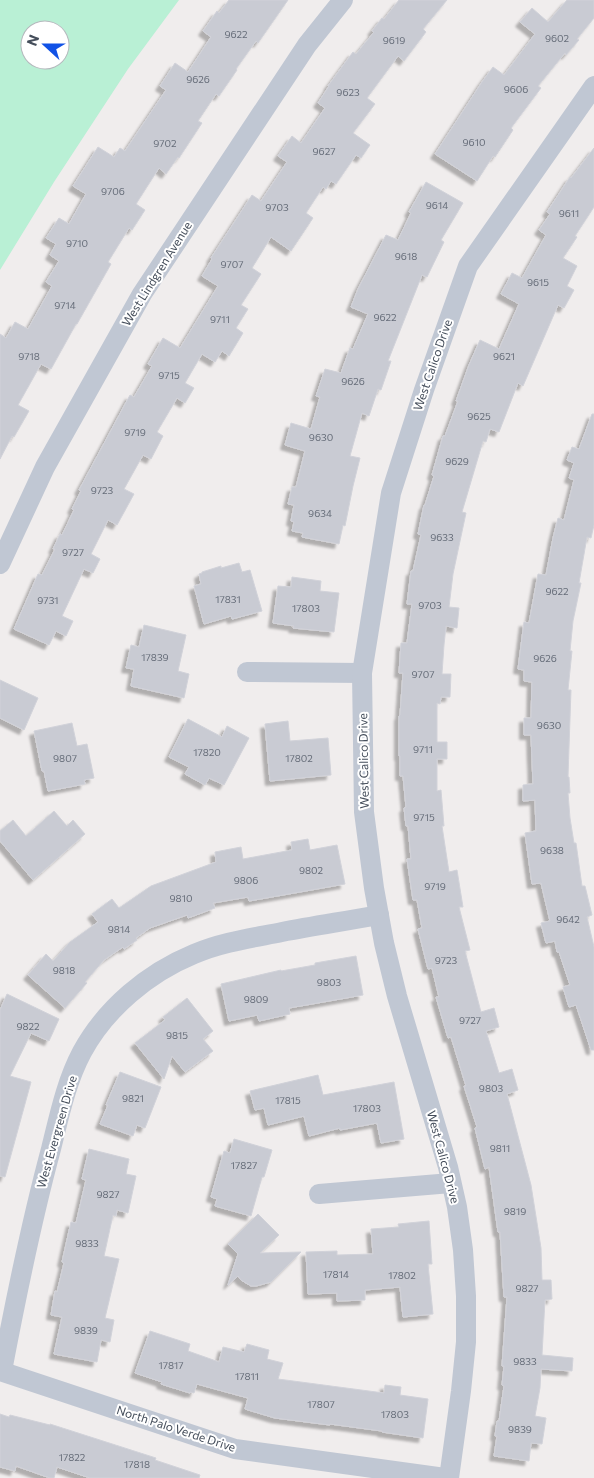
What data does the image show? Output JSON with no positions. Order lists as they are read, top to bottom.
{
  "streets": {
    "street": [
      "West Lindgren Avenue",
      "West Calico Drive",
      "West Evergreen Drive",
      "North Palo Verde Drive"
    ]
  },
  "crossings": [
    ["West Calico Drive", "West Evergreen Drive"],
    ["West Evergreen Drive", "North Palo Verde Drive"]
  ],
  "house_numbers": [
    "9622",
    "9602",
    "9619",
    "9626",
    "9606",
    "9623",
    "9610",
    "9702",
    "9627",
    "9706",
    "9614",
    "9703",
    "9611",
    "9710",
    "9618",
    "9707",
    "9615",
    "9714",
    "9622",
    "9711",
    "9718",
    "9621",
    "9715",
    "9626",
    "9625",
    "9719",
    "9630",
    "9629",
    "9723",
    "9634",
    "9633",
    "9727",
    "9622",
    "17831",
    "9731",
    "9703",
    "17803",
    "17839",
    "9626",
    "9707",
    "9630",
    "9711",
    "17820",
    "9807",
    "17802",
    "9715",
    "9638",
    "9802",
    "9806",
    "9719",
    "9810",
    "9642",
    "9814",
    "9723",
    "9818",
    "9803",
    "9809",
    "9727",
    "9822",
    "9815",
    "9803",
    "9821",
    "17815",
    "17803",
    "9811",
    "17827",
    "9827",
    "9819",
    "9833",
    "17814",
    "17802",
    "9827",
    "9839",
    "9833",
    "17817",
    "17811",
    "17807",
    "17803",
    "9839",
    "17822",
    "17818"
  ],
  "north": "left"
}
